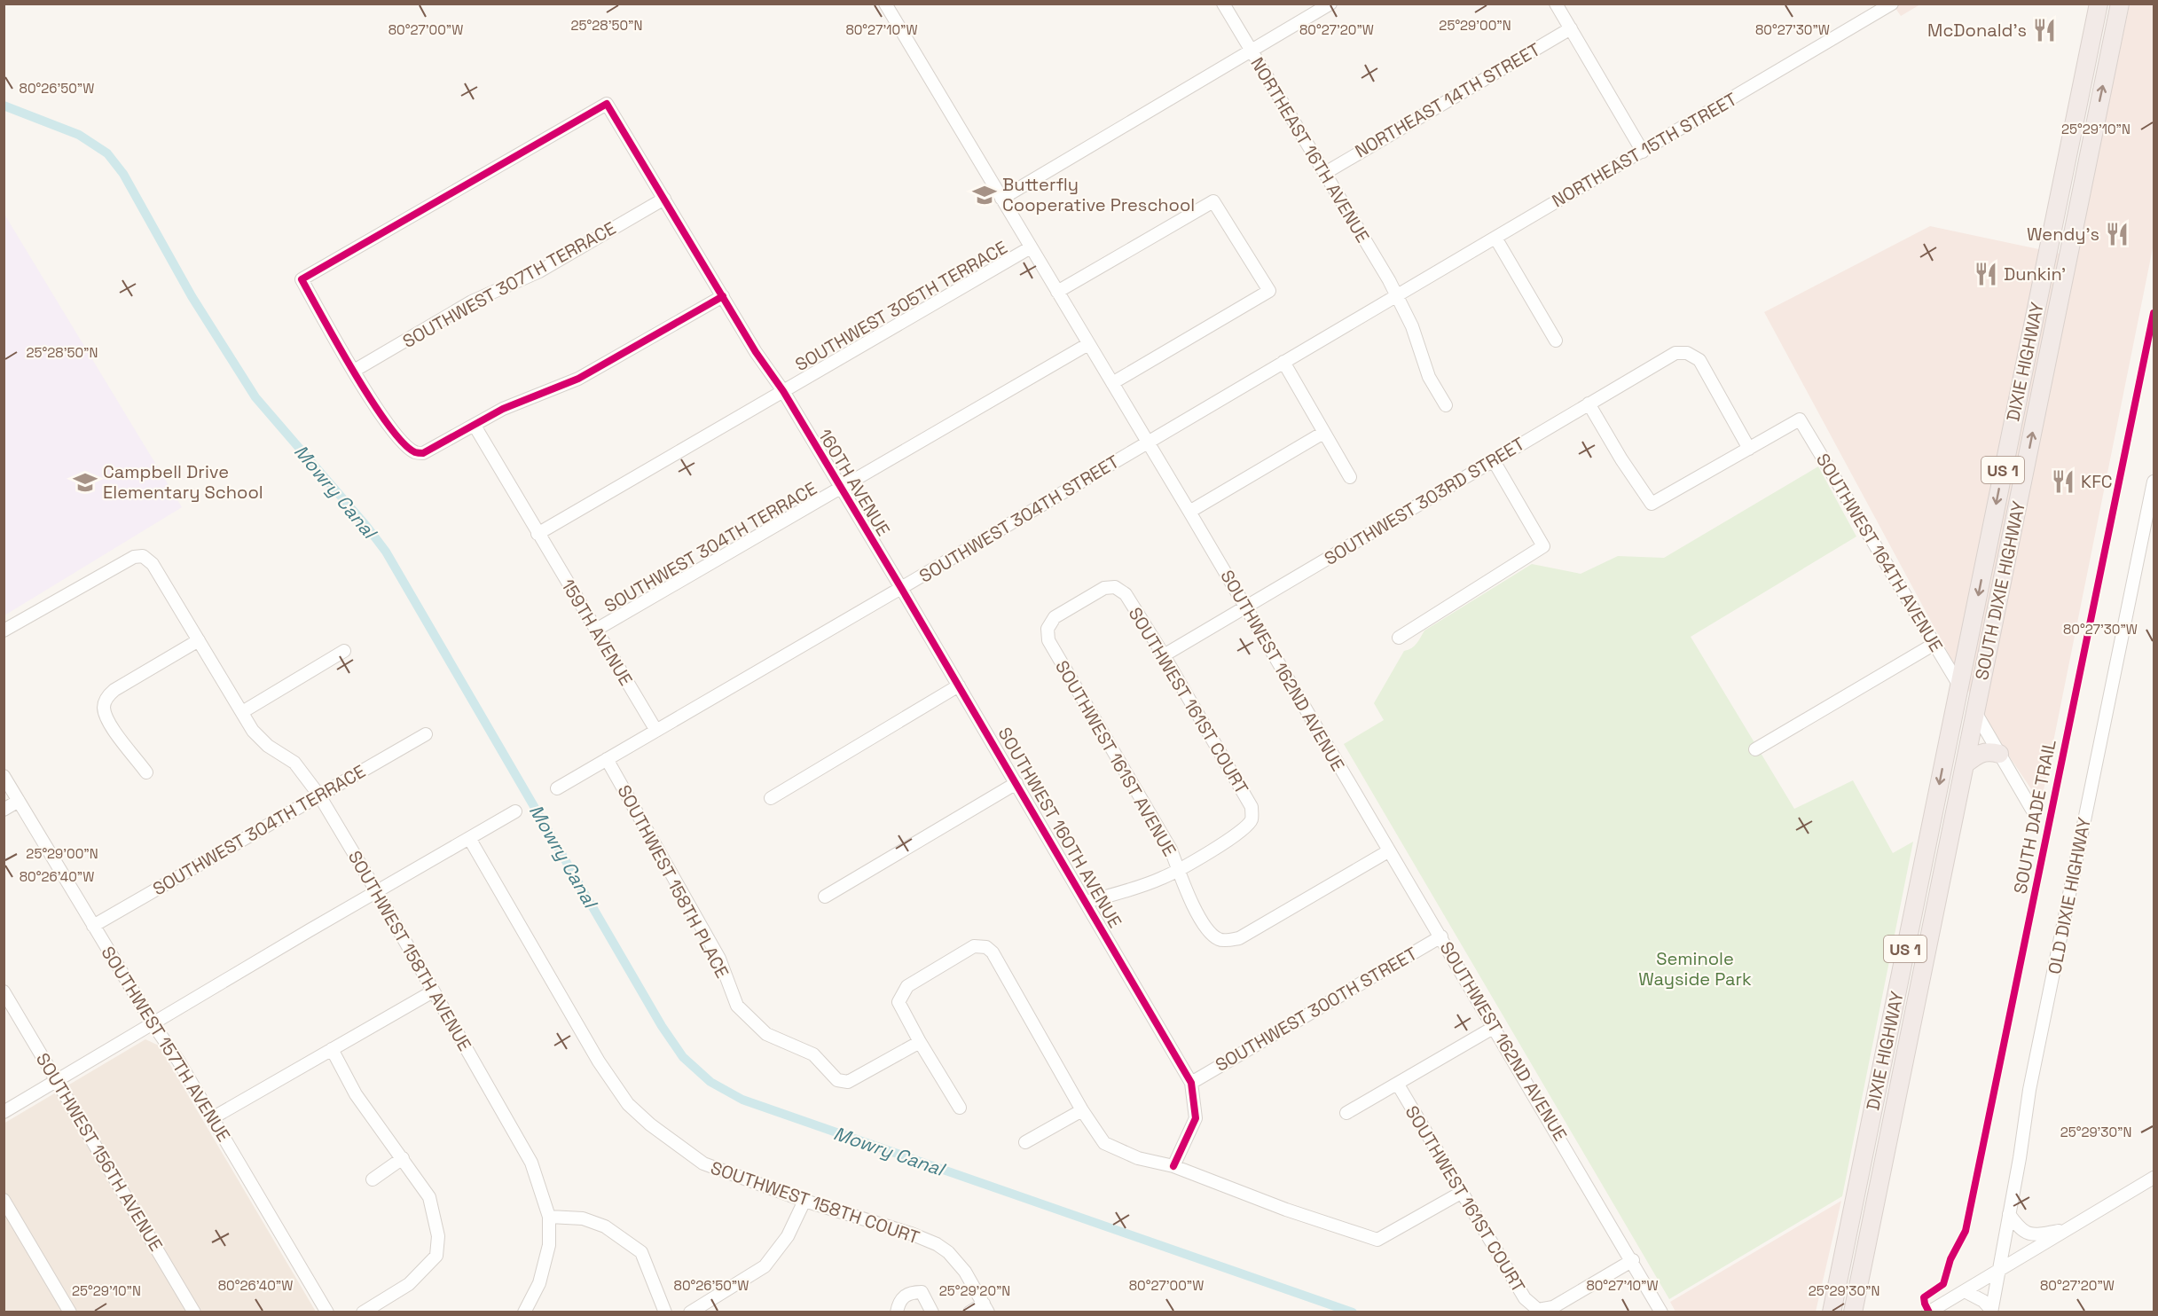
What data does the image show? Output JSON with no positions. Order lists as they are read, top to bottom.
{
  "streets": {
    "highway": ["DIXIE HIGHWAY", "US 1", "SOUTH DIXIE HIGHWAY"],
    "street": [
      "NORTHEAST 14TH STREET",
      "NORTHEAST 16TH AVENUE",
      "NORTHEAST 15TH STREET",
      "SOUTHWEST 307TH TERRACE",
      "SOUTHWEST 305TH TERRACE",
      "160TH AVENUE",
      "SOUTHWEST 303RD STREET",
      "SOUTHWEST 304TH STREET",
      "SOUTHWEST 304TH TERRACE",
      "SOUTHWEST 164TH AVENUE",
      "159TH AVENUE",
      "SOUTHWEST 162ND AVENUE",
      "SOUTHWEST 161ST COURT",
      "SOUTHWEST 161ST AVENUE",
      "SOUTHWEST 160TH AVENUE",
      "SOUTHWEST 158TH PLACE",
      "OLD DIXIE HIGHWAY",
      "SOUTHWEST 158TH AVENUE",
      "SOUTHWEST 300TH STREET",
      "SOUTHWEST 157TH AVENUE",
      "SOUTHWEST 156TH AVENUE",
      "SOUTHWEST 158TH COURT"
    ],
    "cycle path": ["SOUTH DADE TRAIL"]
  },
  "crossings": [
    ["NORTHEAST 14TH STREET", "NORTHEAST 16TH AVENUE"],
    ["NORTHEAST 16TH AVENUE", "NORTHEAST 15TH STREET"],
    ["NORTHEAST 16TH AVENUE", "SOUTHWEST 304TH STREET"],
    ["NORTHEAST 15TH STREET", "SOUTHWEST 304TH STREET"],
    ["SOUTHWEST 305TH TERRACE", "160TH AVENUE"],
    ["SOUTHWEST 305TH TERRACE", "159TH AVENUE"],
    ["SOUTHWEST 305TH TERRACE", "SOUTHWEST 162ND AVENUE"],
    ["DIXIE HIGHWAY", "SOUTH DIXIE HIGHWAY"],
    ["160TH AVENUE", "SOUTHWEST 304TH STREET"],
    ["160TH AVENUE", "SOUTHWEST 304TH TERRACE"],
    ["160TH AVENUE", "SOUTHWEST 160TH AVENUE"],
    ["SOUTHWEST 303RD STREET", "SOUTHWEST 164TH AVENUE"],
    ["SOUTHWEST 303RD STREET", "SOUTHWEST 162ND AVENUE"],
    ["SOUTHWEST 303RD STREET", "SOUTHWEST 161ST COURT"],
    ["SOUTHWEST 304TH STREET", "159TH AVENUE"],
    ["SOUTHWEST 304TH STREET", "SOUTHWEST 162ND AVENUE"],
    ["SOUTHWEST 304TH STREET", "SOUTHWEST 160TH AVENUE"],
    ["SOUTHWEST 304TH STREET", "SOUTHWEST 158TH PLACE"],
    ["SOUTHWEST 304TH TERRACE", "159TH AVENUE"],
    ["SOUTHWEST 304TH TERRACE", "SOUTHWEST 162ND AVENUE"],
    ["SOUTHWEST 304TH TERRACE", "SOUTHWEST 158TH AVENUE"],
    ["SOUTHWEST 304TH TERRACE", "SOUTHWEST 157TH AVENUE"],
    ["SOUTHWEST 164TH AVENUE", "SOUTH DIXIE HIGHWAY"],
    ["SOUTHWEST 162ND AVENUE", "SOUTHWEST 161ST COURT"],
    ["SOUTHWEST 162ND AVENUE", "SOUTHWEST 161ST AVENUE"],
    ["SOUTHWEST 162ND AVENUE", "SOUTHWEST 300TH STREET"],
    ["SOUTHWEST 161ST COURT", "SOUTHWEST 161ST AVENUE"],
    ["SOUTHWEST 160TH AVENUE", "SOUTHWEST 300TH STREET"]
  ],
  "water": ["Mowry Canal"],
  "parks": ["Seminole Wayside Park"],
  "places": {
    "restaurant": [
      "McDonald's",
      "Wendy's",
      "Dunkin'",
      "KFC"
    ],
    "school or university": ["Butterfly Cooperative Preschool", "Campbell Drive Elementary School"]
  },
  "coordinates": [
    "25°28'50\"N",
    "25°29'00\"N",
    "80°27'00\"W",
    "80°27'10\"W",
    "80°27'20\"W",
    "80°27'30\"W",
    "80°26'50\"W",
    "25°29'10\"N",
    "80°26'40\"W",
    "25°29'30\"N",
    "25°29'20\"N"
  ]
}
